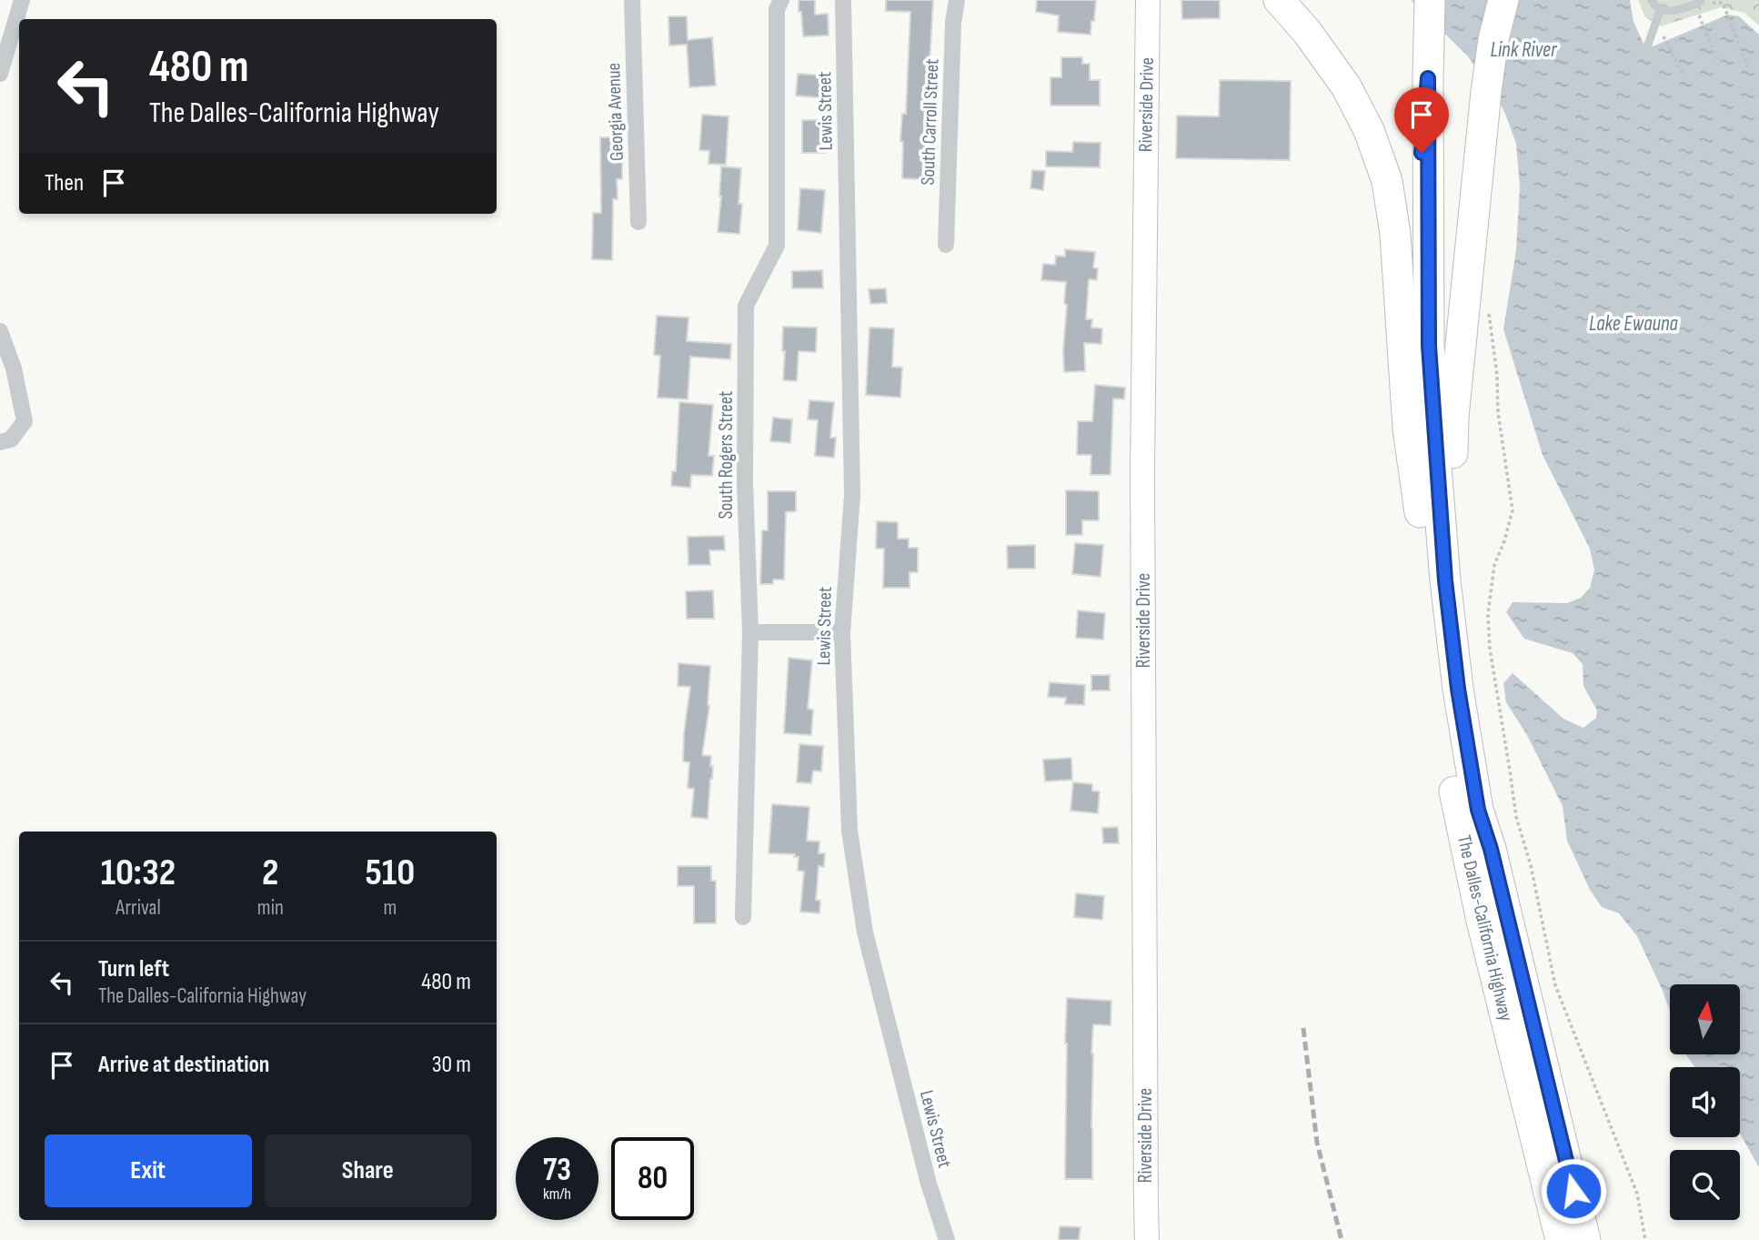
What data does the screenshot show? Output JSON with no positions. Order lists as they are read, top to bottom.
{
  "streets": {
    "highway": ["The Dalles-California Highway"],
    "street": [
      "Riverside Drive",
      "Lewis Street",
      "Georgia Avenue",
      "South Carroll Street",
      "South Rogers Street"
    ]
  },
  "water": ["Link River", "Lake Ewauna"],
  "north": "top",
  "page": {
    "turn": ["480 m", "The Dalles-California Highway"],
    "then": "Then",
    "eta": [
      "10:32",
      "Arrival",
      "2",
      "min",
      "510",
      "m"
    ],
    "list": [
      {
        "name": "Turn left",
        "note": "The Dalles-California Highway",
        "value": "480 m"
      },
      {
        "name": "Arrive at destination",
        "value": "30 m"
      }
    ],
    "buttons": ["Exit", "Share"],
    "speed": "73 km/h",
    "limit": "80"
  }
}
